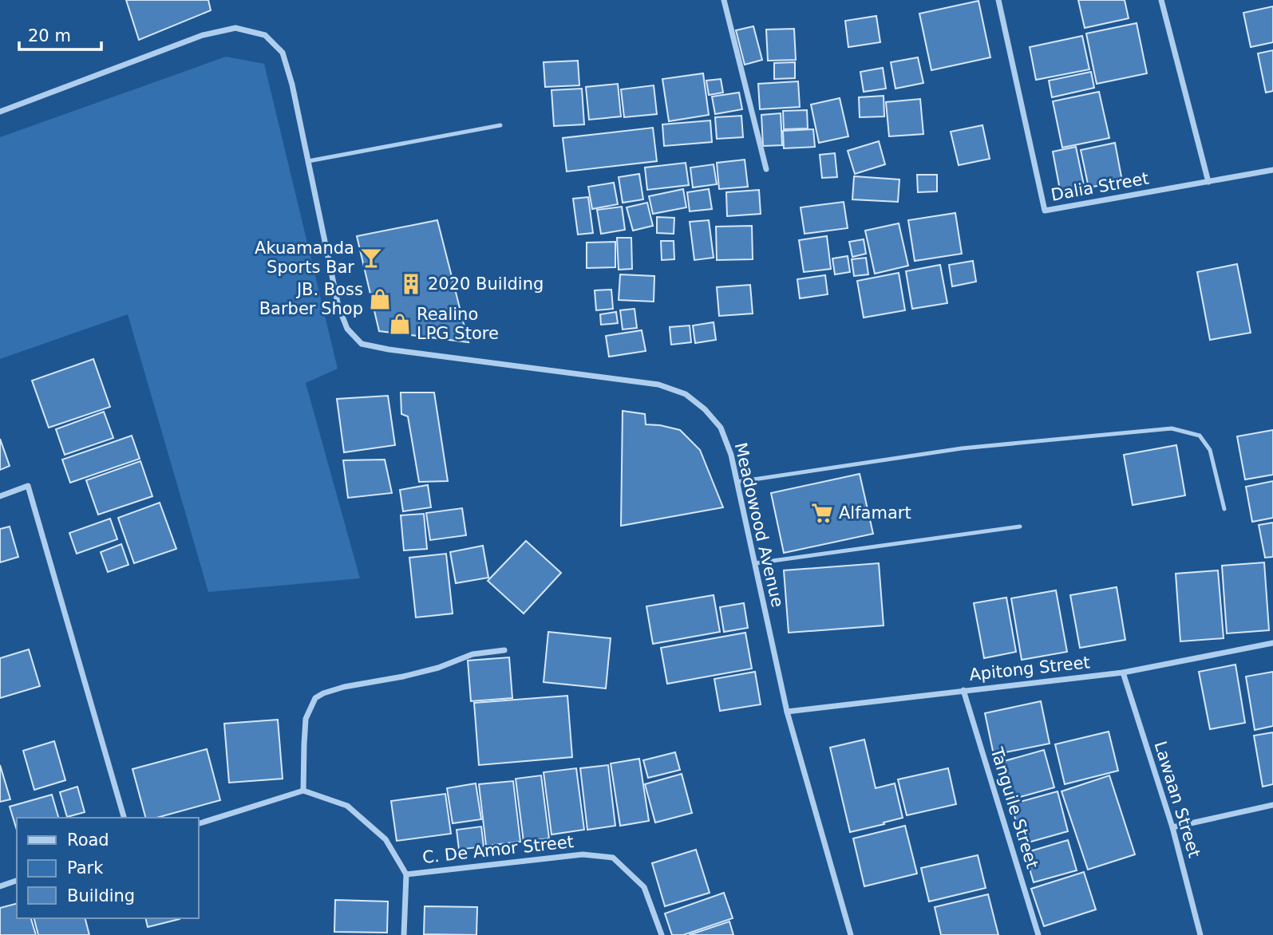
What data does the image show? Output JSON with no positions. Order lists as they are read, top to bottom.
{
  "streets": {
    "street": [
      "Dalia Street",
      "Meadowood Avenue",
      "Apitong Street",
      "Lawaan Street",
      "Tanguile Street",
      "C. De Amor Street"
    ]
  },
  "crossings": [
    ["Meadowood Avenue", "Apitong Street"],
    ["Apitong Street", "Lawaan Street"],
    ["Apitong Street", "Tanguile Street"]
  ],
  "places": {
    "bar": ["Akuamanda Sports Bar"],
    "building": ["2020 Building"],
    "shop": ["JB. Boss Barber Shop", "Realino LPG Store"],
    "supermarket": ["Alfamart"]
  },
  "legend": ["Road", "Park", "Building"],
  "scale_bar": "20 m"
}
